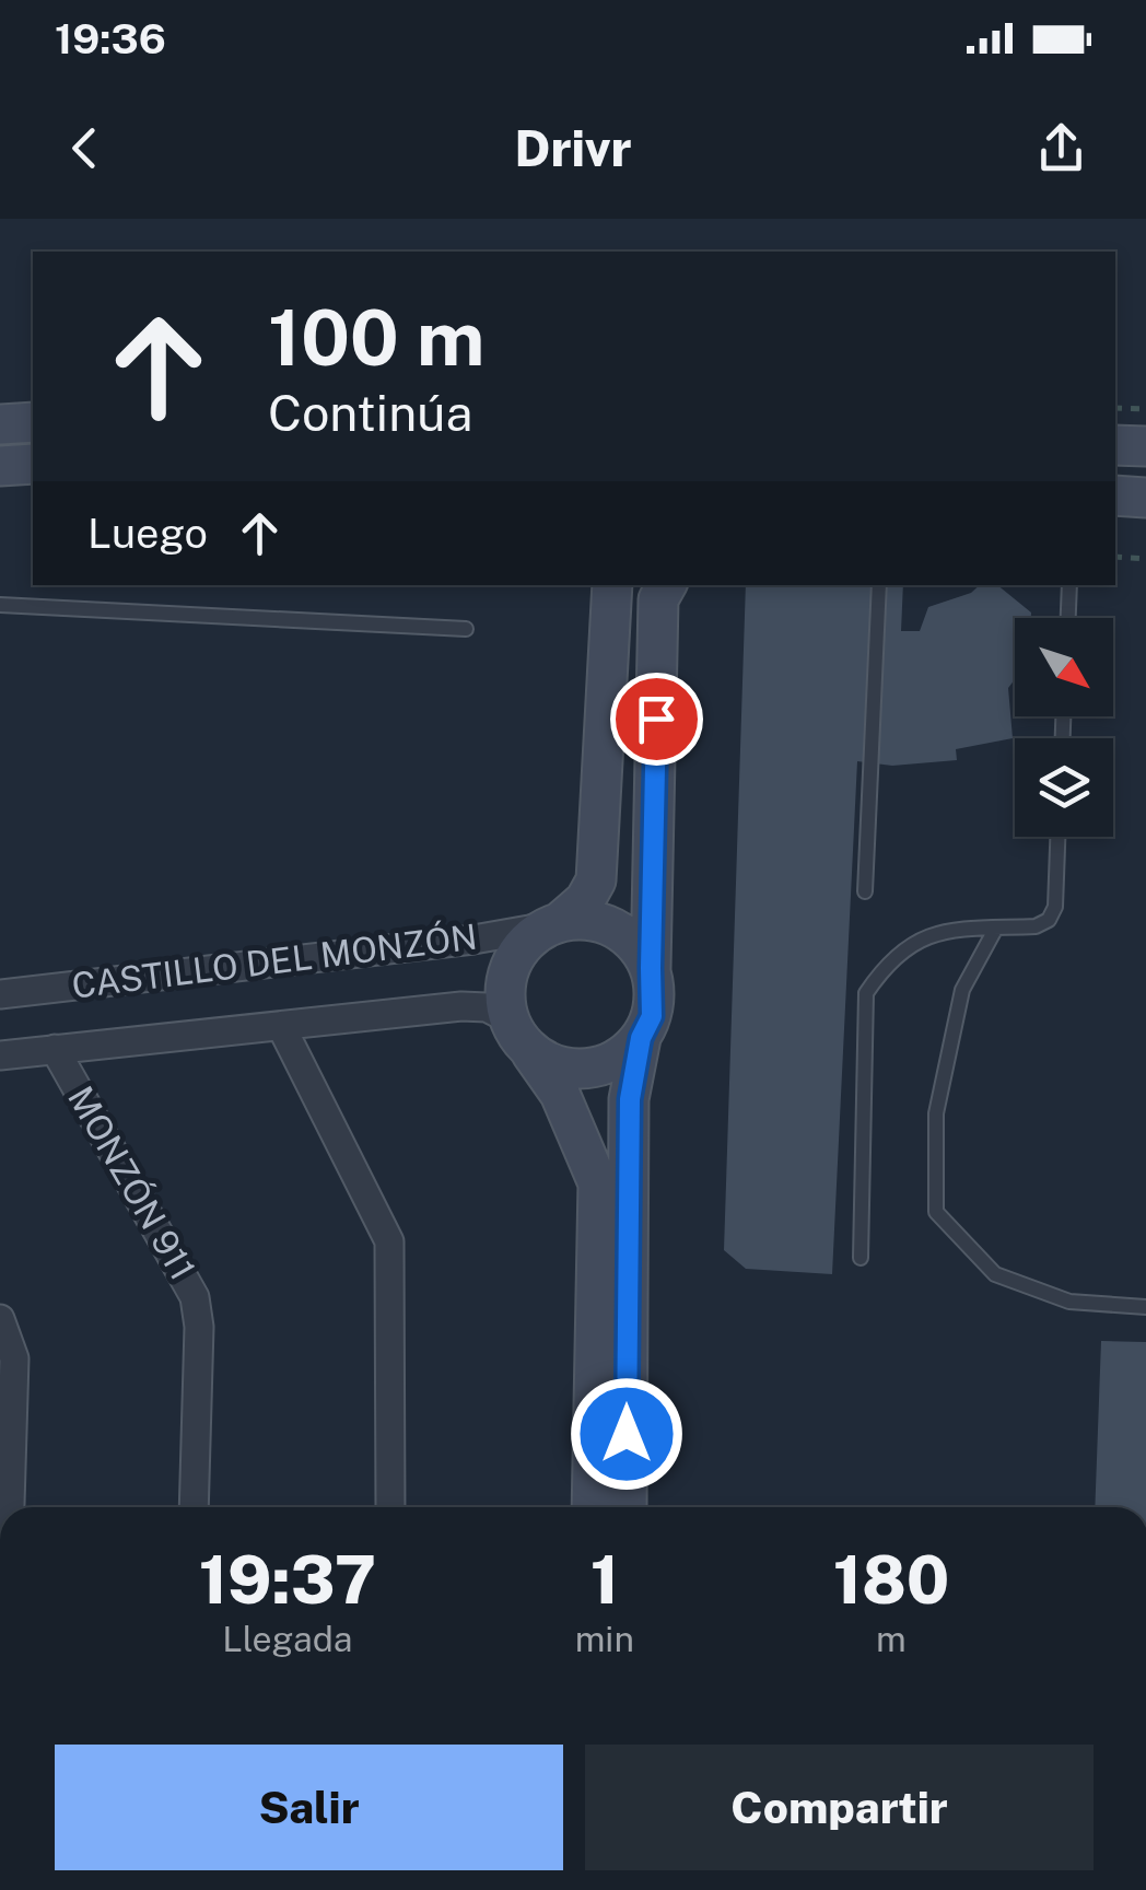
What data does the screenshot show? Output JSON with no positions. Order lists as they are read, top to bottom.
{
  "streets": {
    "street": ["CASTILLO DEL MONZÓN", "MONZÓN 911"]
  },
  "crossings": [
    ["CASTILLO DEL MONZÓN", "MONZÓN 911"]
  ],
  "north": "bottom right",
  "page": {
    "status": "19:36",
    "header": "Drivr",
    "turn": ["100 m", "Continúa"],
    "then": "Luego",
    "eta": [
      "19:37",
      "Llegada",
      "1",
      "min",
      "180",
      "m"
    ],
    "buttons": ["Salir", "Compartir"]
  }
}
